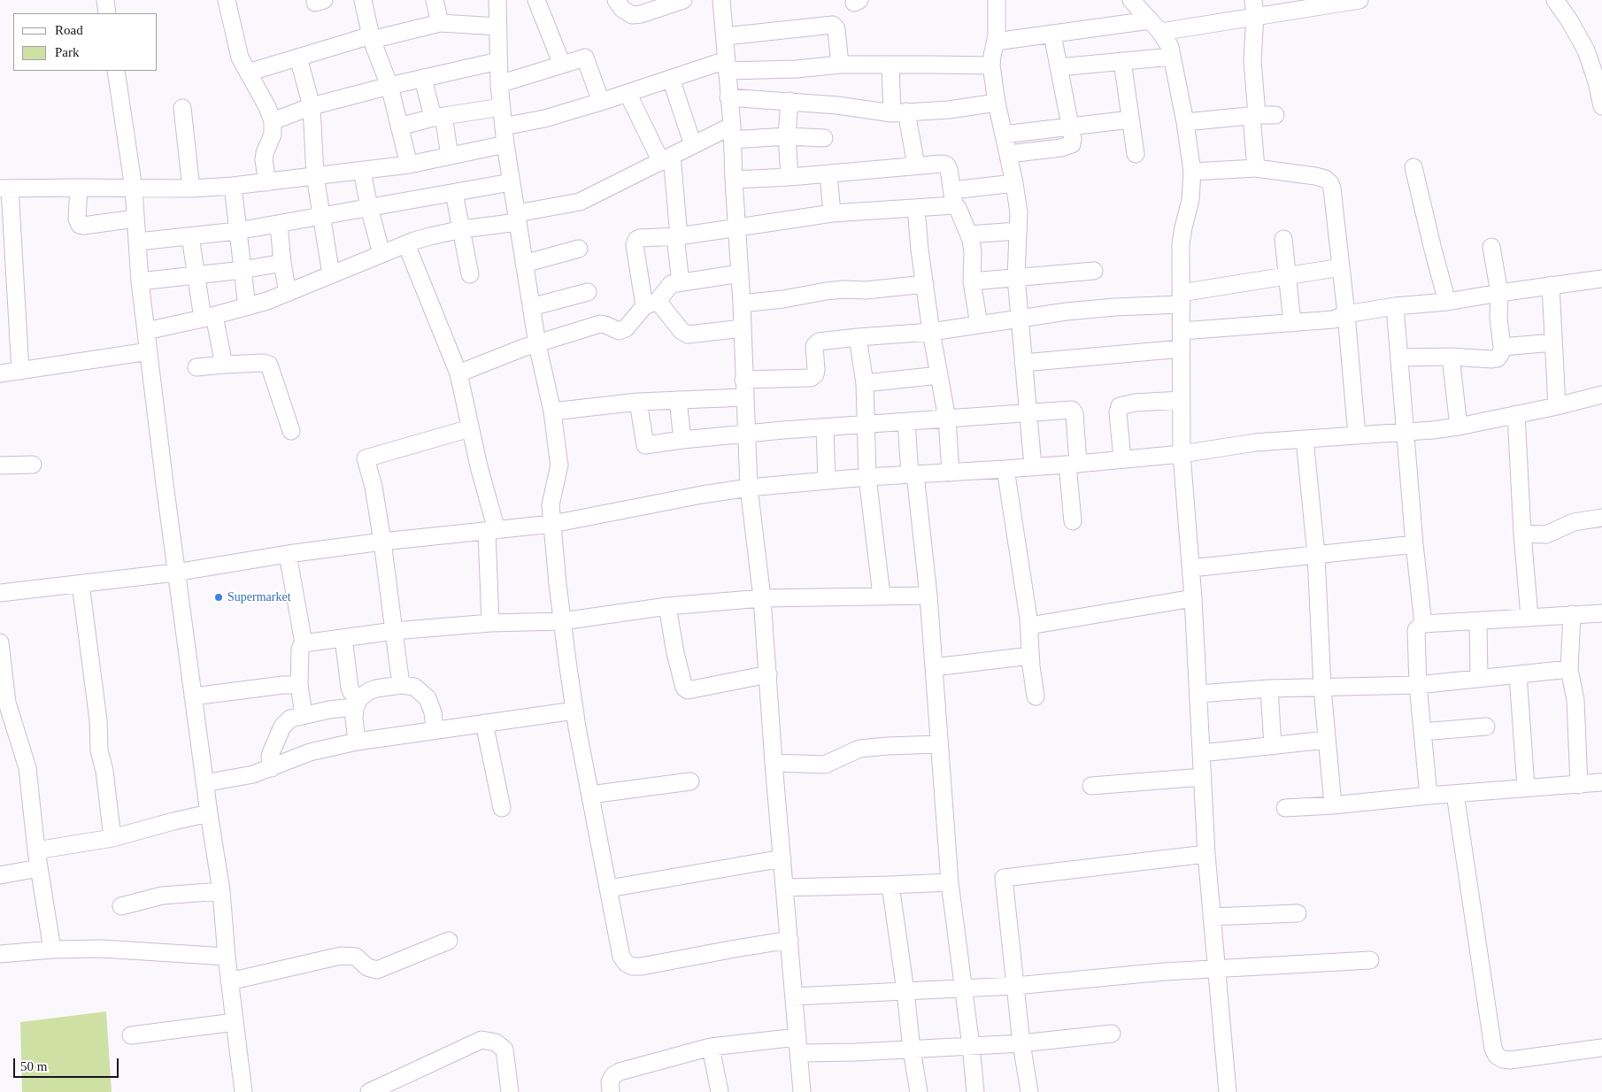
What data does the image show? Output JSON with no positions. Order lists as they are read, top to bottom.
{
  "places": ["Supermarket"],
  "legend": ["Road", "Park"],
  "scale_bar": "50 m"
}
